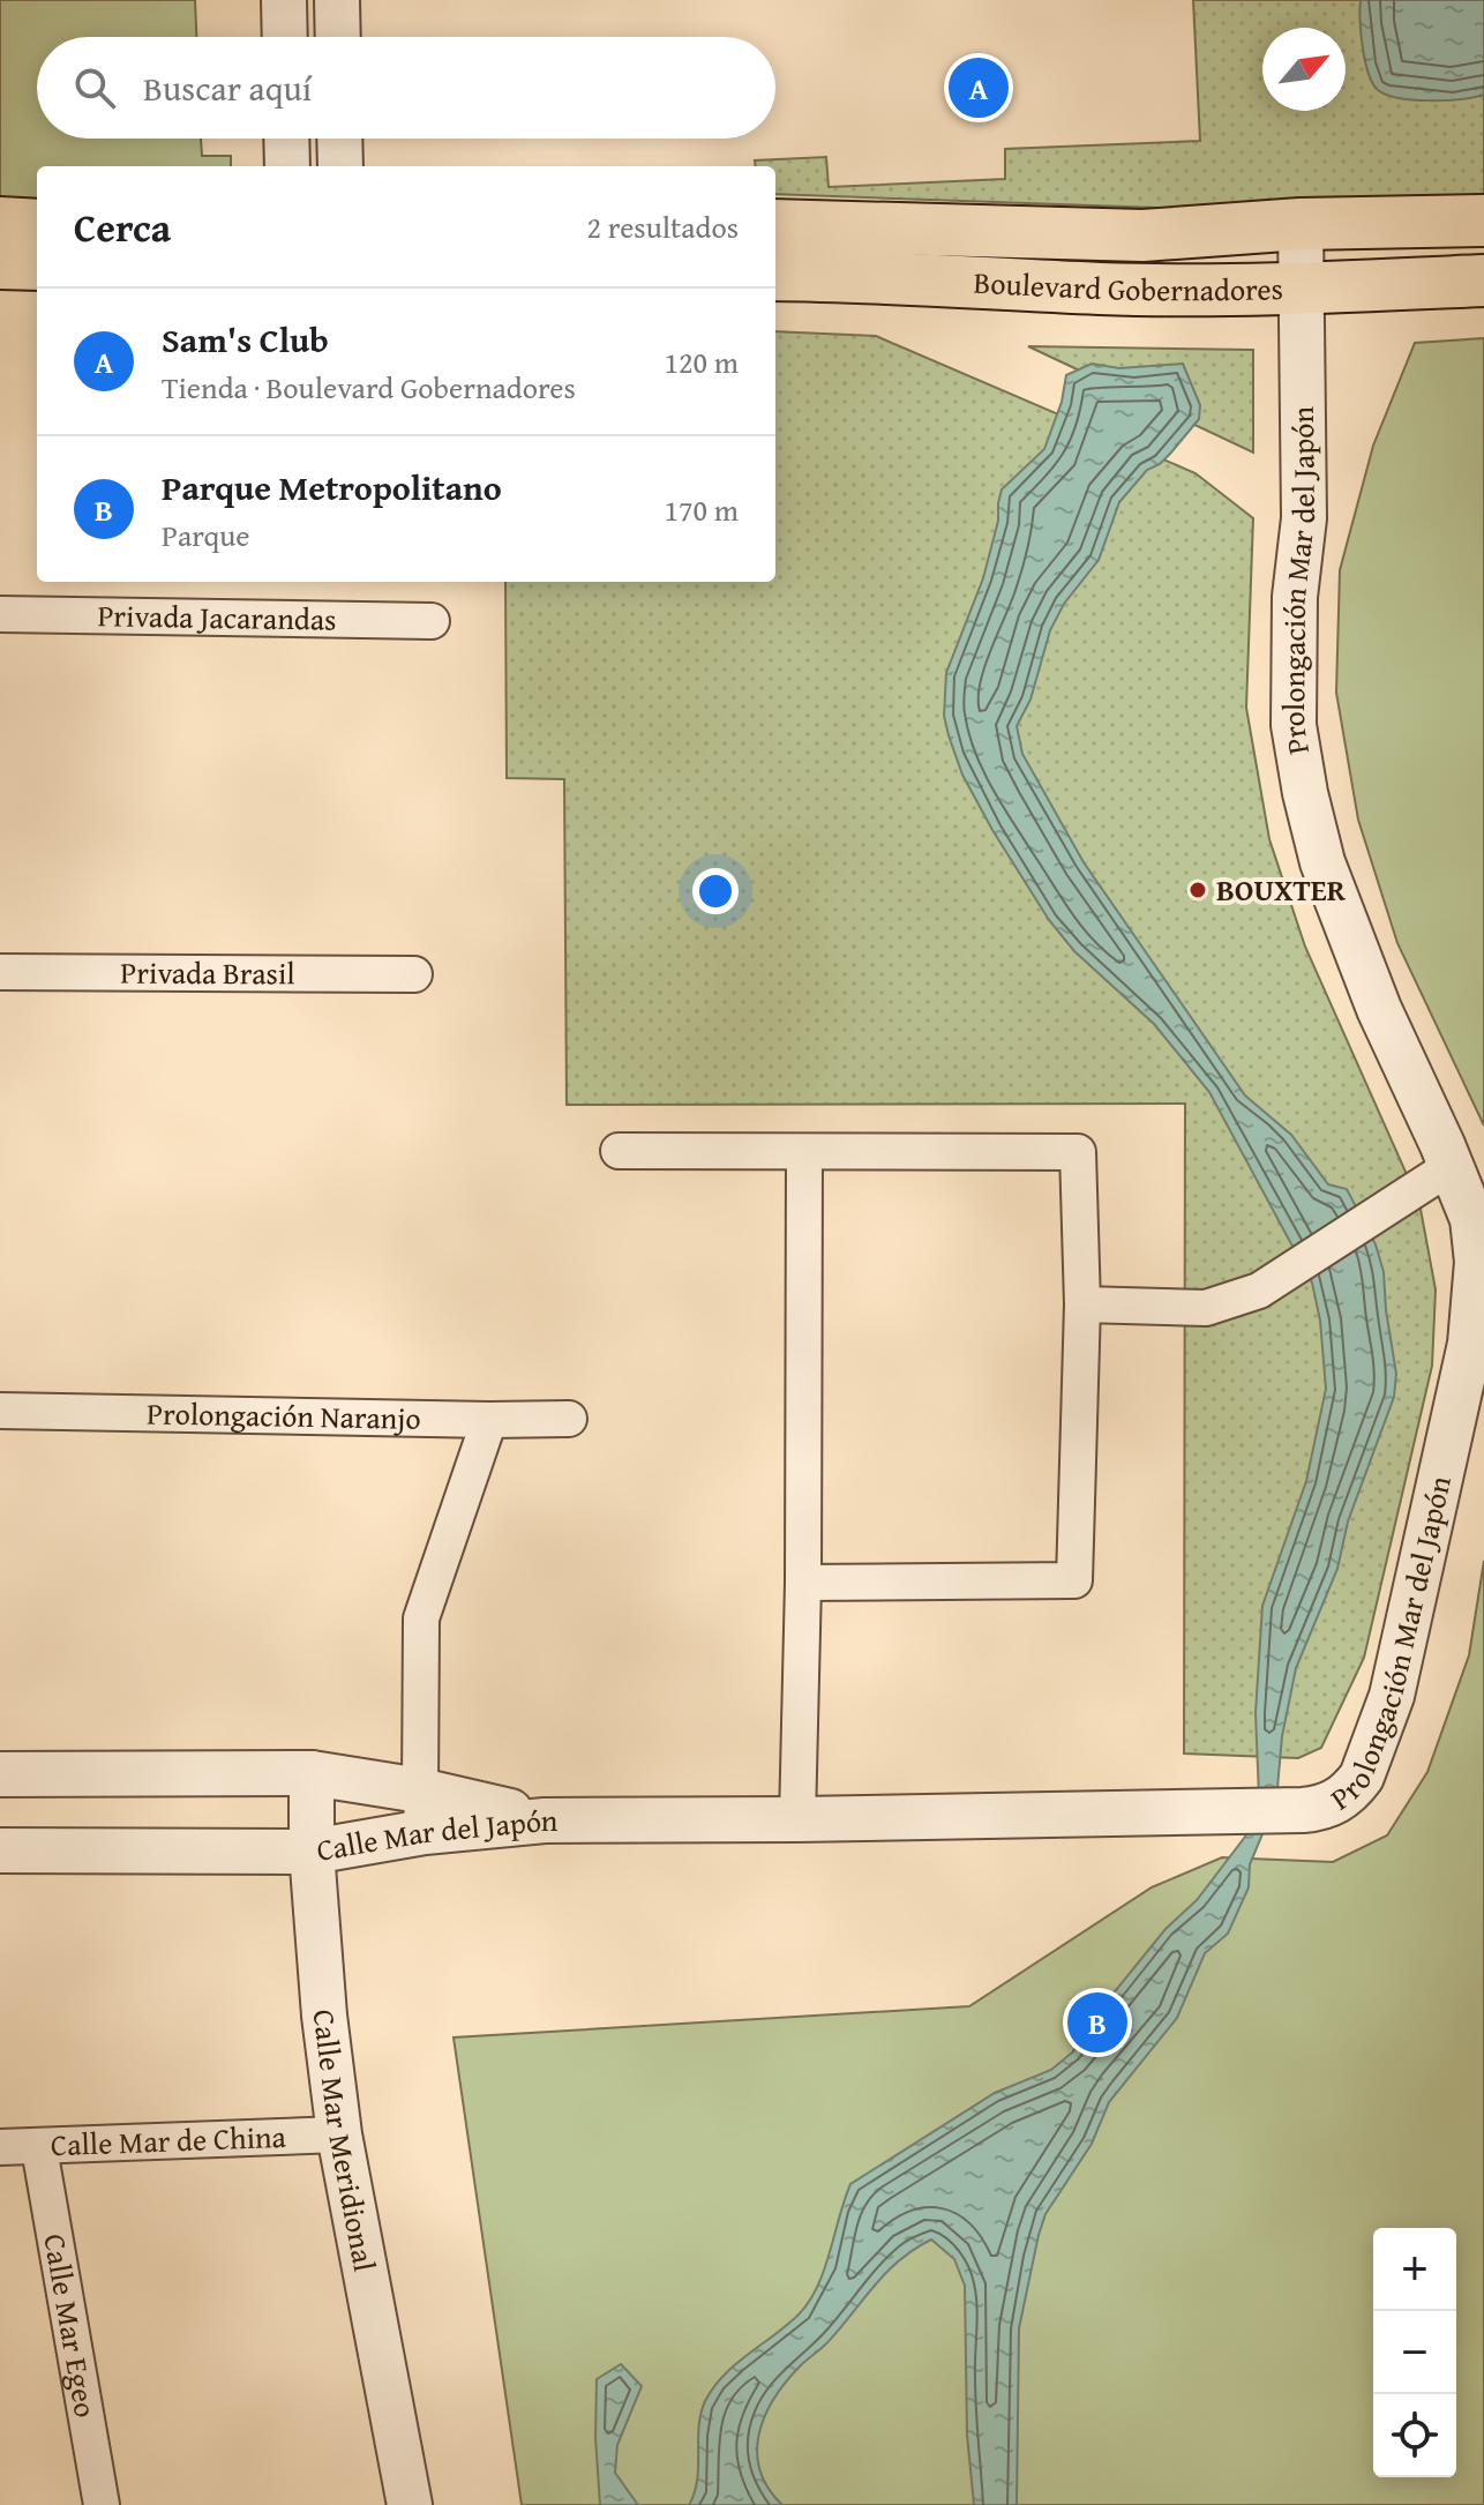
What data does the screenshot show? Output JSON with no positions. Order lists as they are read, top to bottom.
{
  "streets": {
    "main road": ["Boulevard Gobernadores"],
    "street": [
      "Prolongación Mar del Japón",
      "Privada Jacarandas",
      "Privada Brasil",
      "Prolongación Naranjo",
      "Calle Mar del Japón",
      "Calle Mar Meridional",
      "Calle Mar de China",
      "Calle Mar Egeo"
    ]
  },
  "crossings": [
    ["Boulevard Gobernadores", "Prolongación Mar del Japón"],
    ["Prolongación Mar del Japón", "Calle Mar del Japón"],
    ["Calle Mar del Japón", "Calle Mar Meridional"],
    ["Calle Mar Meridional", "Calle Mar de China"],
    ["Calle Mar de China", "Calle Mar Egeo"]
  ],
  "places": ["BOUXTER"],
  "north": "top right",
  "page": {
    "search": "Buscar aquí",
    "pins": ["A", "B"],
    "heading": ["Cerca", "2 resultados"],
    "list": [
      {
        "mark": "A",
        "name": "Sam's Club",
        "note": "Tienda · Boulevard Gobernadores",
        "value": "120 m"
      },
      {
        "mark": "B",
        "name": "Parque Metropolitano",
        "note": "Parque",
        "value": "170 m"
      }
    ],
    "map_buttons": ["+", "−"]
  }
}
